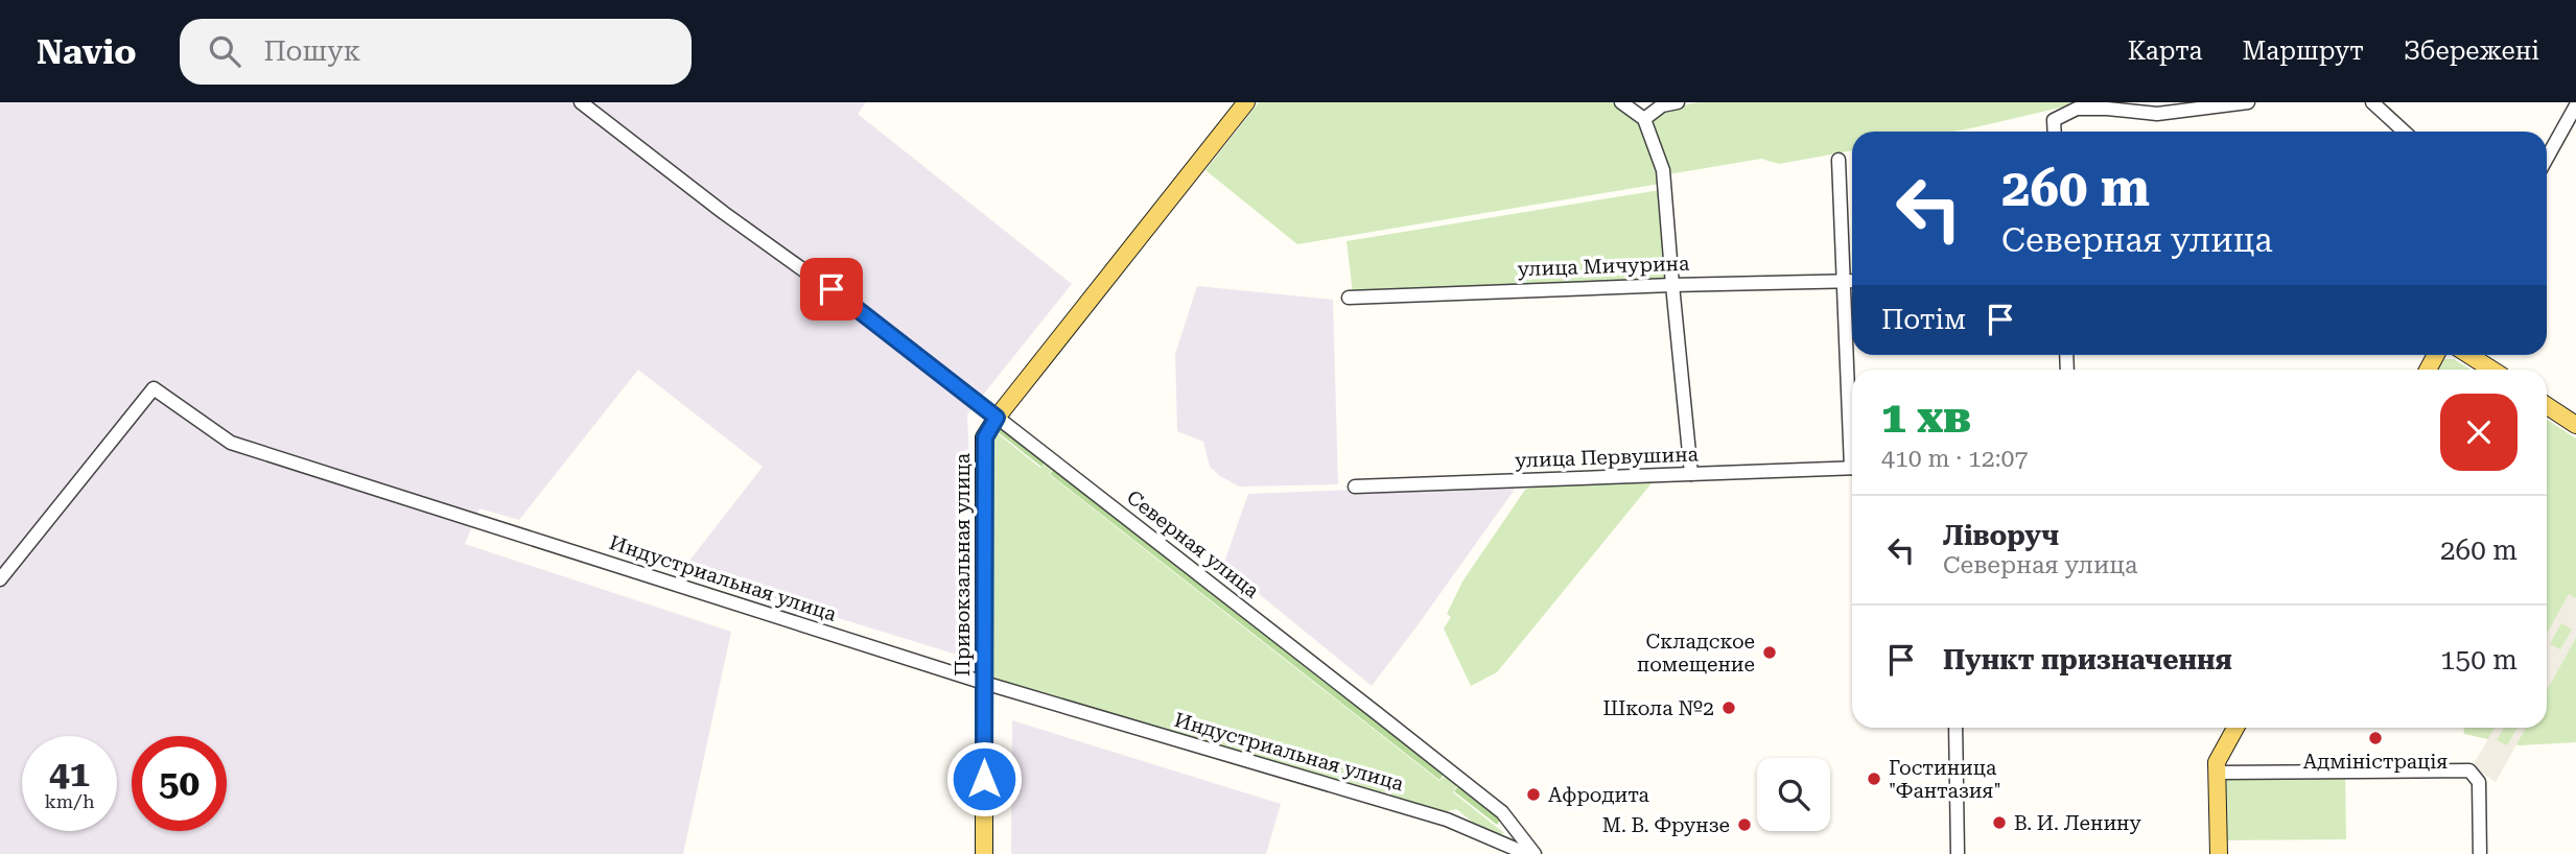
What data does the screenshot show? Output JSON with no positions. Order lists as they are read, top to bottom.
{
  "streets": {
    "main road": ["Привокзальная улица"],
    "street": [
      "улица Мичурина",
      "улица Первушина",
      "Северная улица",
      "Индустриальная улица"
    ]
  },
  "crossings": [
    ["Северная улица", "Привокзальная улица"],
    ["Привокзальная улица", "Индустриальная улица"]
  ],
  "places": [
    "Складское помещение",
    "Школа №2",
    "Адміністрація",
    "Гостиница \"Фантазия\"",
    "Афродита",
    "В. И. Ленину",
    "М. В. Фрунзе"
  ],
  "page": {
    "header": "Navio",
    "search": "Пошук",
    "nav": ["Карта", "Маршрут", "Збережені"],
    "turn": ["260 m", "Северная улица"],
    "then": "Потім",
    "heading": ["1 хв", "410 m · 12:07"],
    "list": [
      {
        "name": "Ліворуч",
        "note": "Северная улица",
        "value": "260 m"
      },
      {
        "name": "Пункт призначення",
        "value": "150 m"
      }
    ],
    "speed": "41 km/h",
    "limit": "50"
  }
}
